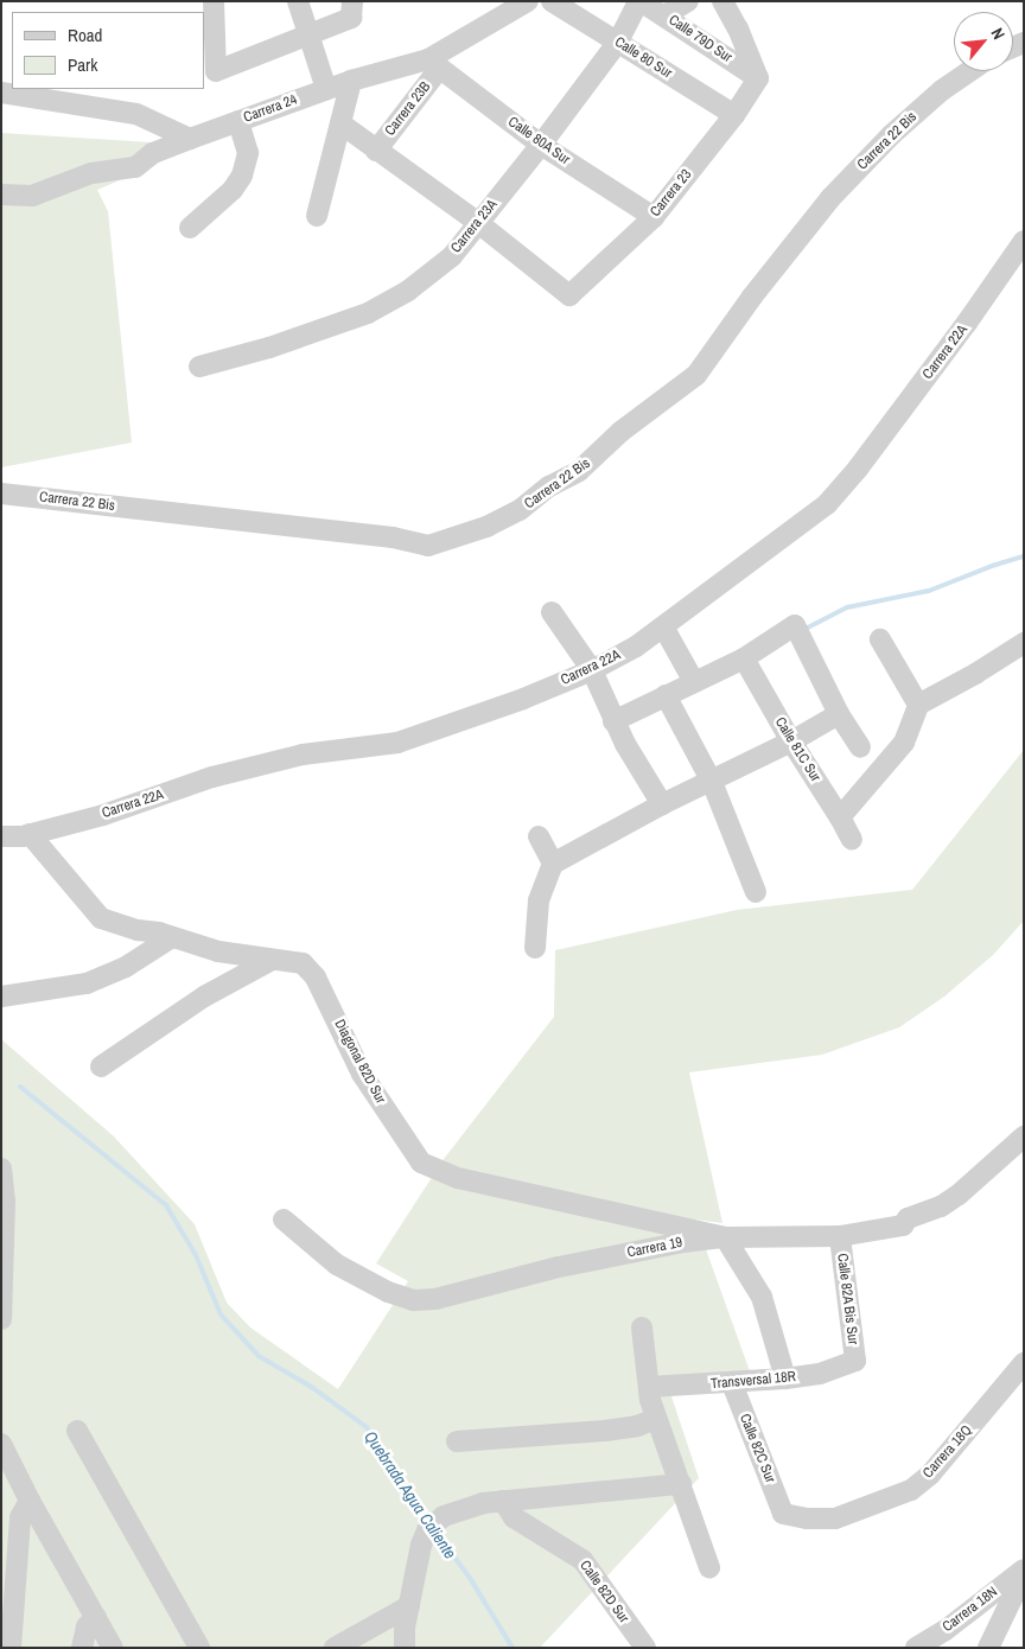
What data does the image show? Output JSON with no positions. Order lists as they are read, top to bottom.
{
  "streets": {
    "street": [
      "Calle 79D Sur",
      "Calle 80 Sur",
      "Carrera 24",
      "Carrera 23B",
      "Calle 80A Sur",
      "Carrera 22 Bis",
      "Carrera 23",
      "Carrera 23A",
      "Carrera 22A",
      "Calle 81C Sur",
      "Diagonal 82D Sur",
      "Carrera 19",
      "Calle 82A Bis Sur",
      "Transversal 18R",
      "Calle 82C Sur",
      "Carrera 18Q",
      "Calle 82D Sur",
      "Carrera 18N"
    ]
  },
  "crossings": [
    ["Calle 79D Sur", "Carrera 23"],
    ["Calle 79D Sur", "Carrera 23A"],
    ["Calle 80 Sur", "Carrera 23"],
    ["Calle 80 Sur", "Carrera 23A"],
    ["Carrera 24", "Carrera 23B"],
    ["Carrera 24", "Calle 80A Sur"],
    ["Carrera 23B", "Calle 80A Sur"],
    ["Calle 80A Sur", "Carrera 23"],
    ["Calle 80A Sur", "Carrera 23A"],
    ["Carrera 23", "Carrera 23A"],
    ["Carrera 22A", "Diagonal 82D Sur"],
    ["Diagonal 82D Sur", "Carrera 19"],
    ["Carrera 19", "Calle 82A Bis Sur"],
    ["Calle 82A Bis Sur", "Transversal 18R"],
    ["Transversal 18R", "Calle 82C Sur"],
    ["Calle 82C Sur", "Carrera 18Q"]
  ],
  "water": ["Quebrada Agua Caliente"],
  "legend": ["Road", "Park"],
  "north": "top right"
}
